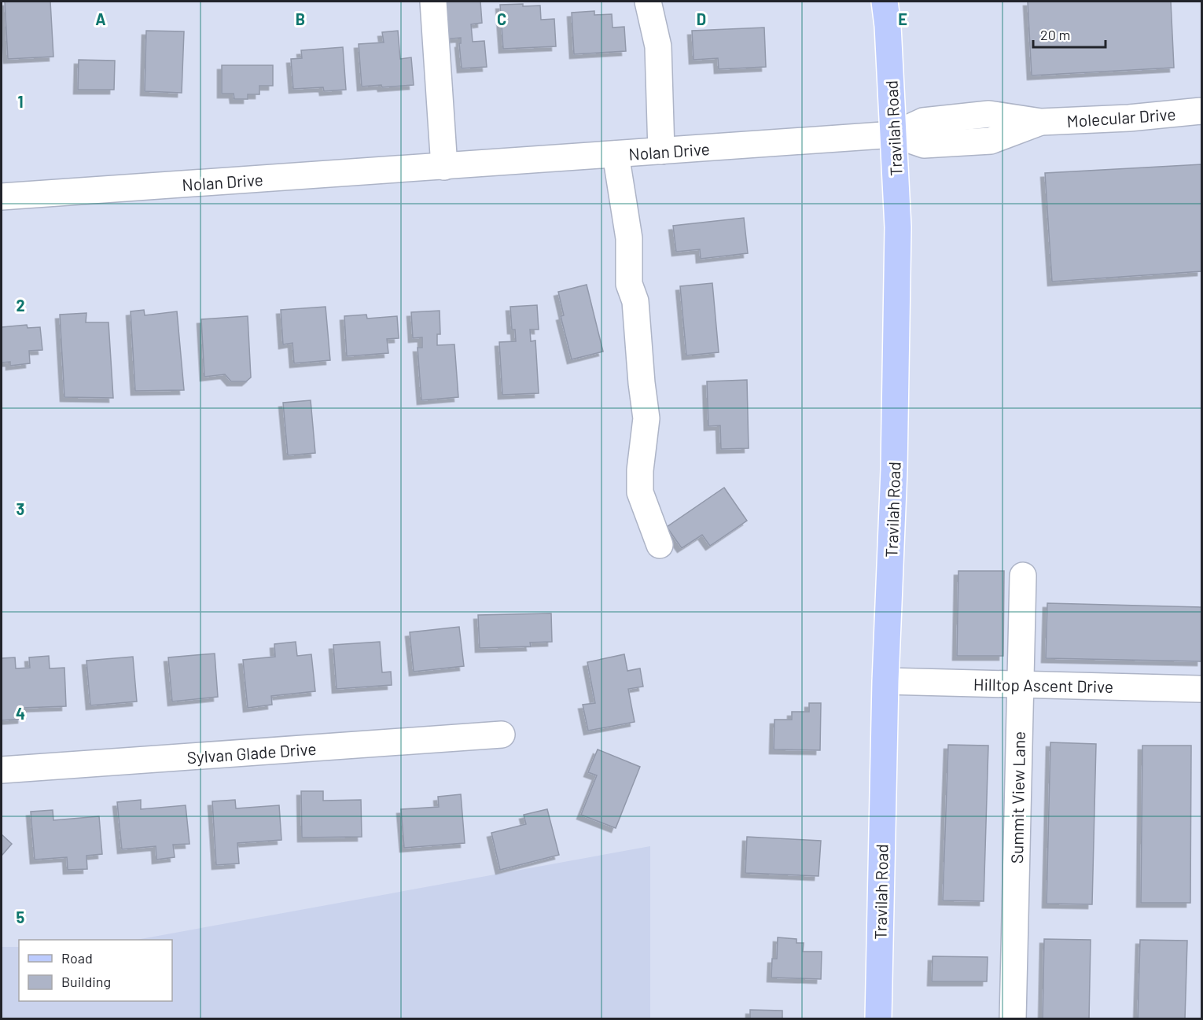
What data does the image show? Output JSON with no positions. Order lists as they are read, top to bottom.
{
  "streets": {
    "main road": ["Travilah Road"],
    "street": [
      "Molecular Drive",
      "Nolan Drive",
      "Hilltop Ascent Drive",
      "Sylvan Glade Drive",
      "Summit View Lane"
    ]
  },
  "crossings": [
    ["Molecular Drive", "Travilah Road"],
    ["Molecular Drive", "Nolan Drive"],
    ["Travilah Road", "Nolan Drive"],
    ["Travilah Road", "Hilltop Ascent Drive"],
    ["Hilltop Ascent Drive", "Summit View Lane"]
  ],
  "legend": ["Road", "Building"],
  "scale_bar": "20 m",
  "grid": {
    "columns": [
      "A",
      "B",
      "C",
      "D",
      "E"
    ],
    "rows": [
      "1",
      "2",
      "3",
      "4",
      "5"
    ]
  }
}
